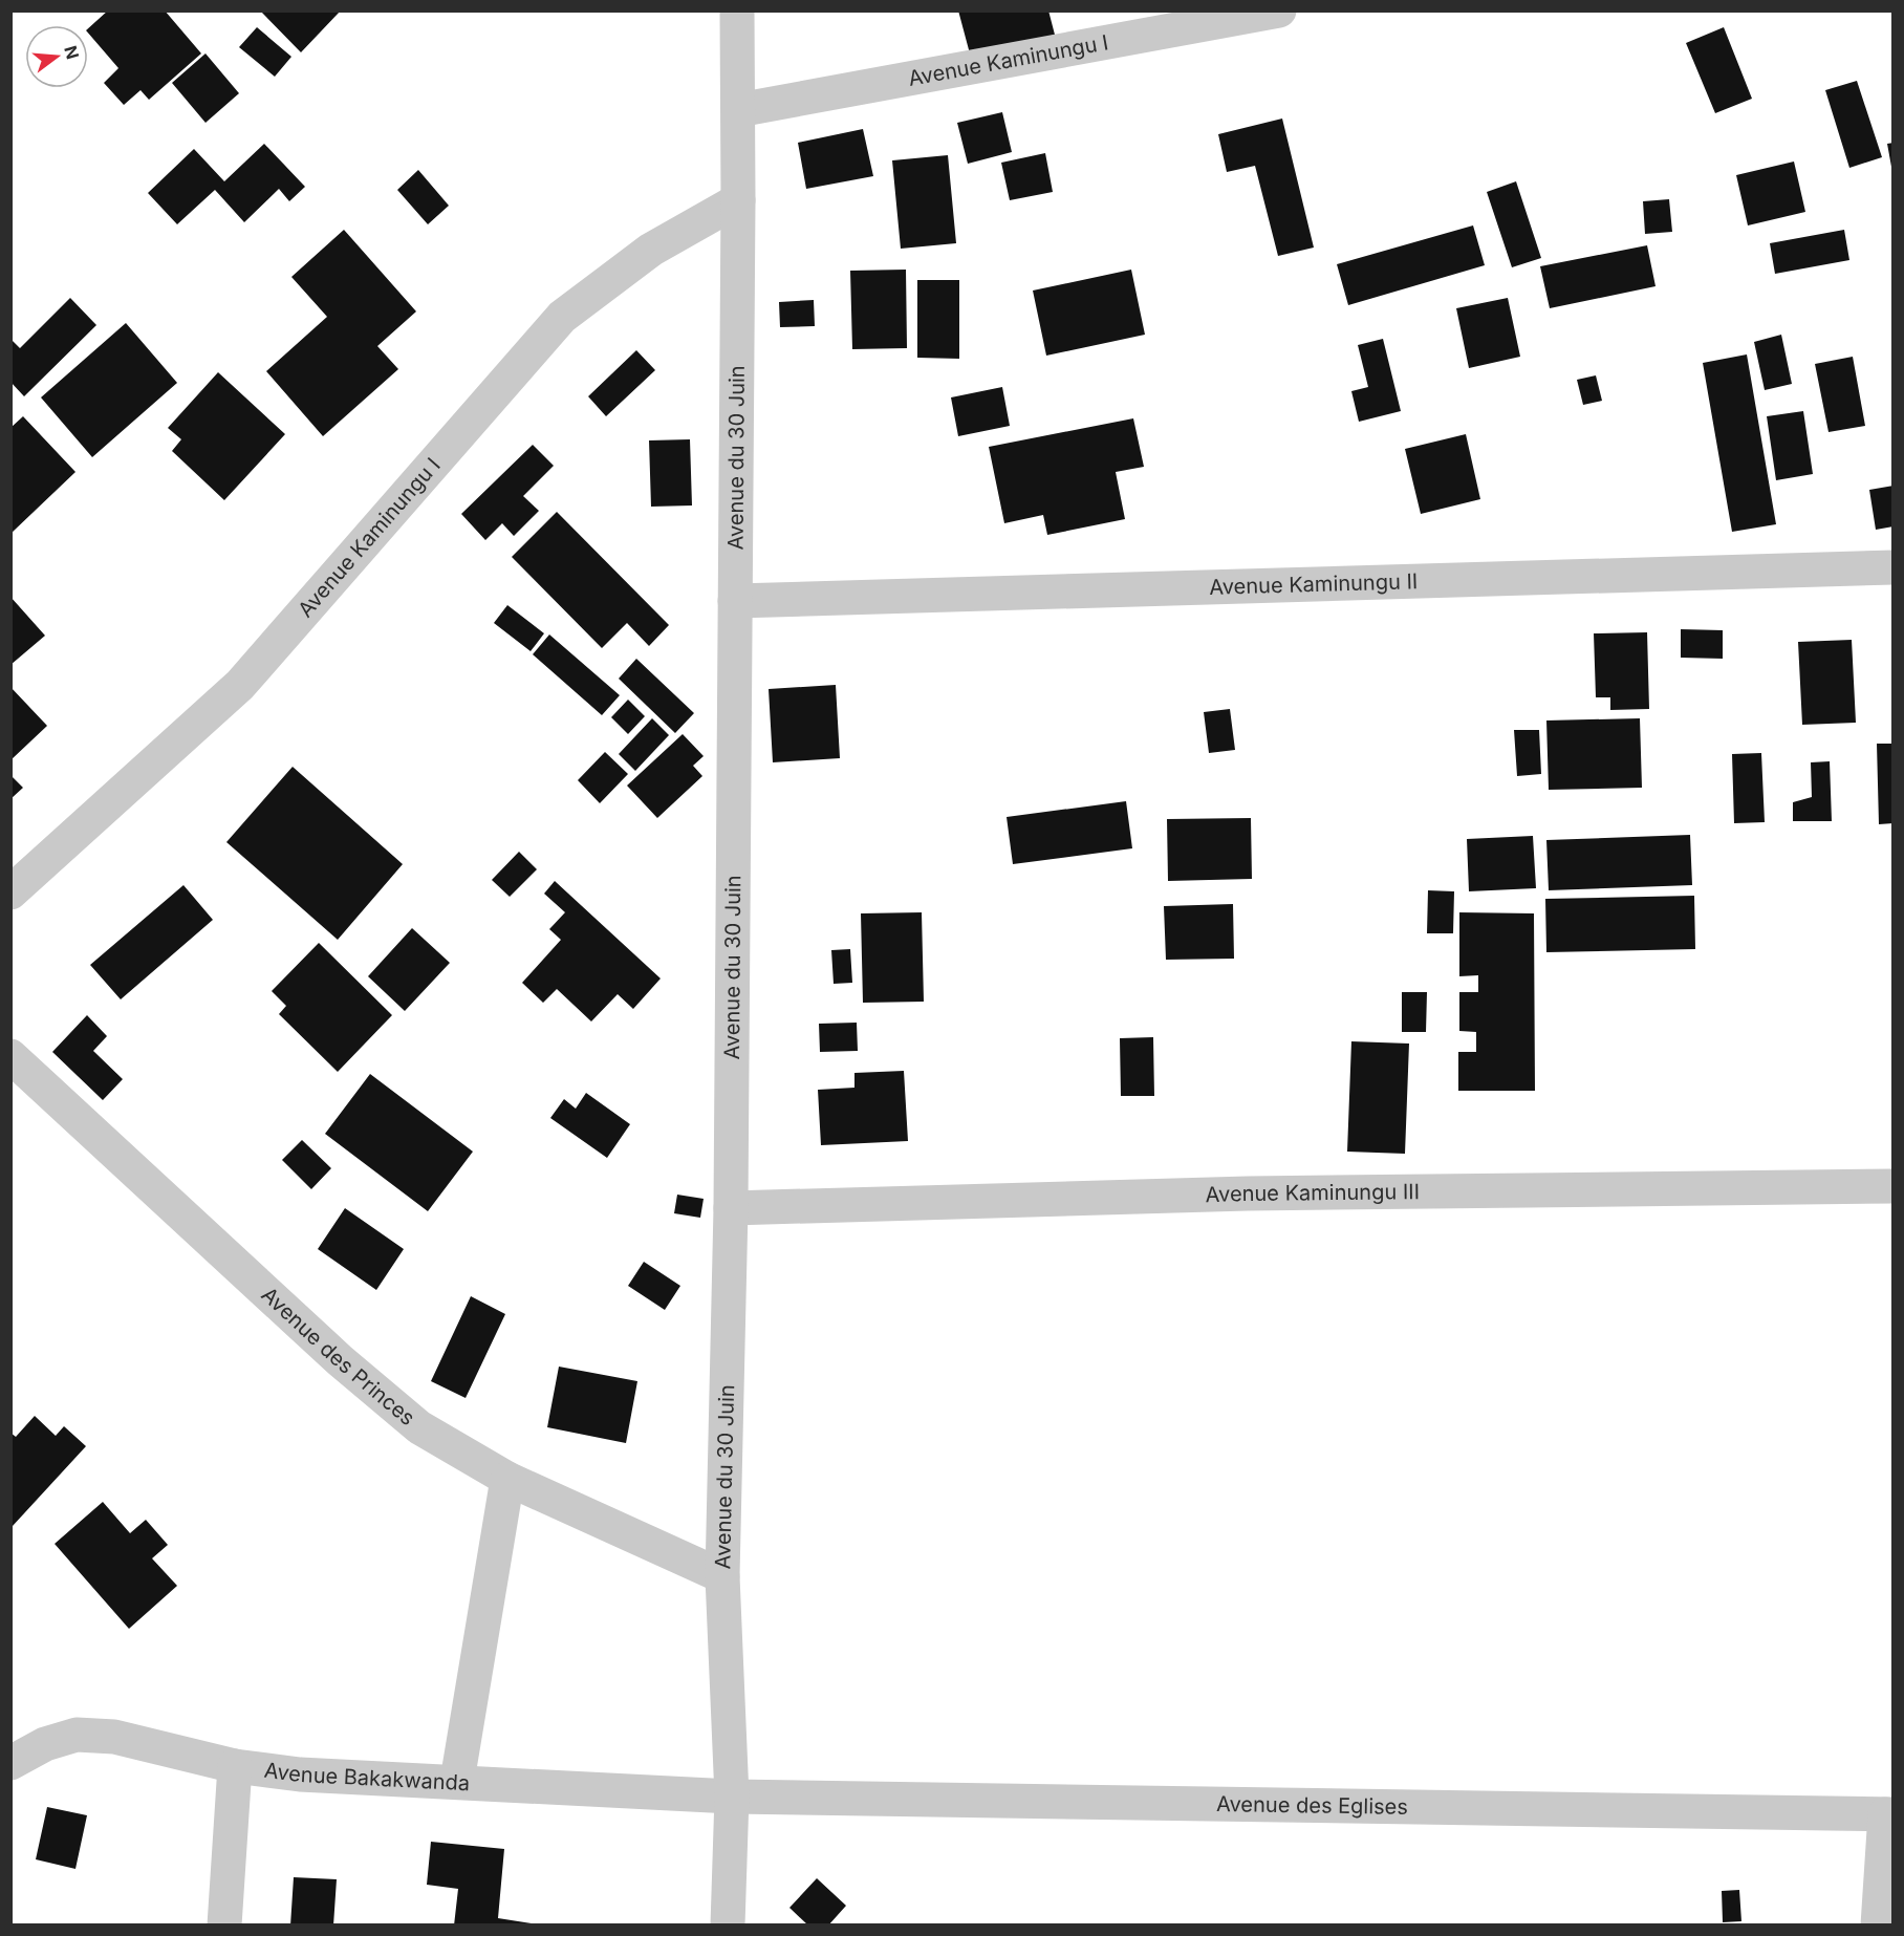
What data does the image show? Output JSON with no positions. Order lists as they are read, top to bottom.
{
  "streets": {
    "street": [
      "Avenue Kaminungu I",
      "Avenue du 30 Juin",
      "Avenue Kaminungu II",
      "Avenue Kaminungu III",
      "Avenue des Princes",
      "Avenue Bakakwanda",
      "Avenue des Eglises"
    ]
  },
  "crossings": [
    ["Avenue Kaminungu I", "Avenue du 30 Juin"],
    ["Avenue du 30 Juin", "Avenue Kaminungu II"],
    ["Avenue du 30 Juin", "Avenue Kaminungu III"],
    ["Avenue du 30 Juin", "Avenue des Princes"],
    ["Avenue du 30 Juin", "Avenue Bakakwanda"],
    ["Avenue du 30 Juin", "Avenue des Eglises"],
    ["Avenue Bakakwanda", "Avenue des Eglises"]
  ],
  "north": "right"
}
